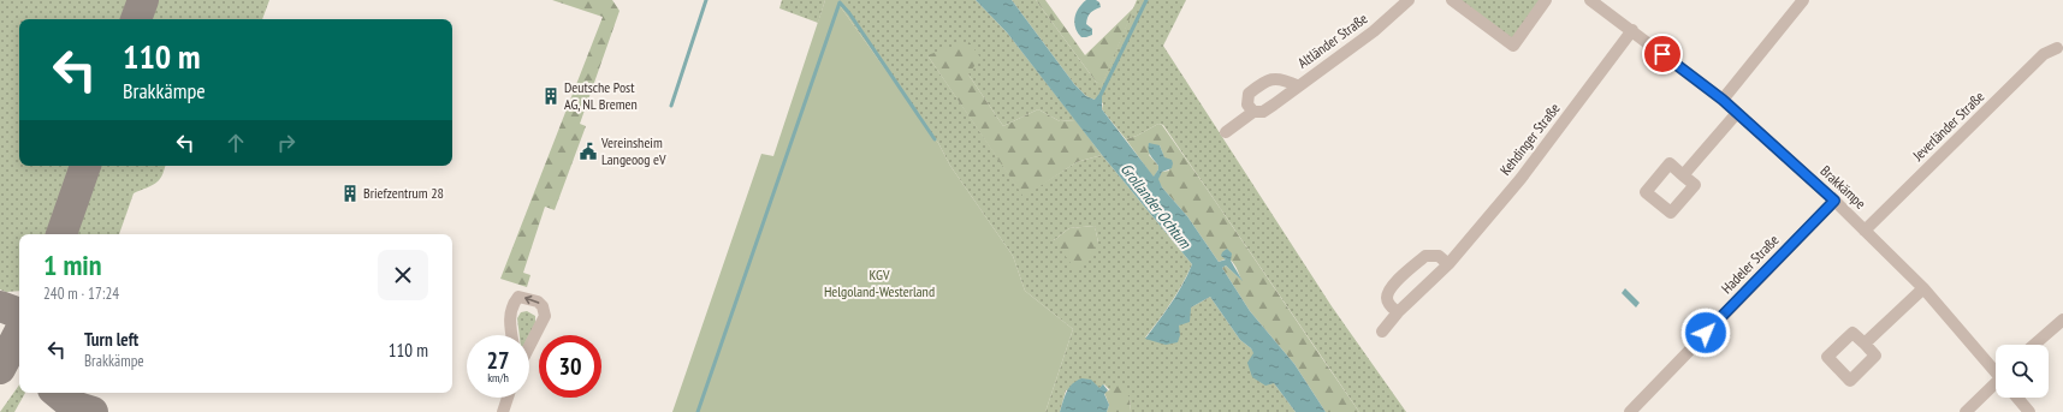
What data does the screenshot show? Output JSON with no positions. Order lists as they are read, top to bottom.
{
  "streets": {
    "street": [
      "Altländer Straße",
      "Jeverländer Straße",
      "Kehdinger Straße",
      "Brakkämpe",
      "Hadeler Straße"
    ]
  },
  "crossings": [
    ["Jeverländer Straße", "Brakkämpe"],
    ["Kehdinger Straße", "Brakkämpe"],
    ["Brakkämpe", "Hadeler Straße"]
  ],
  "water": ["Grollander Ochtum"],
  "parks": ["KGV Helgoland-Westerland"],
  "places": {
    "building": ["Deutsche Post AG, NL Bremen", "Briefzentrum 28"],
    "public building": ["Vereinsheim Langeoog eV"]
  },
  "page": {
    "turn": ["110 m", "Brakkämpe"],
    "heading": ["1 min", "240 m · 17:24"],
    "list": [
      {
        "name": "Turn left",
        "note": "Brakkämpe",
        "value": "110 m"
      }
    ],
    "speed": "27 km/h",
    "limit": "30"
  }
}
